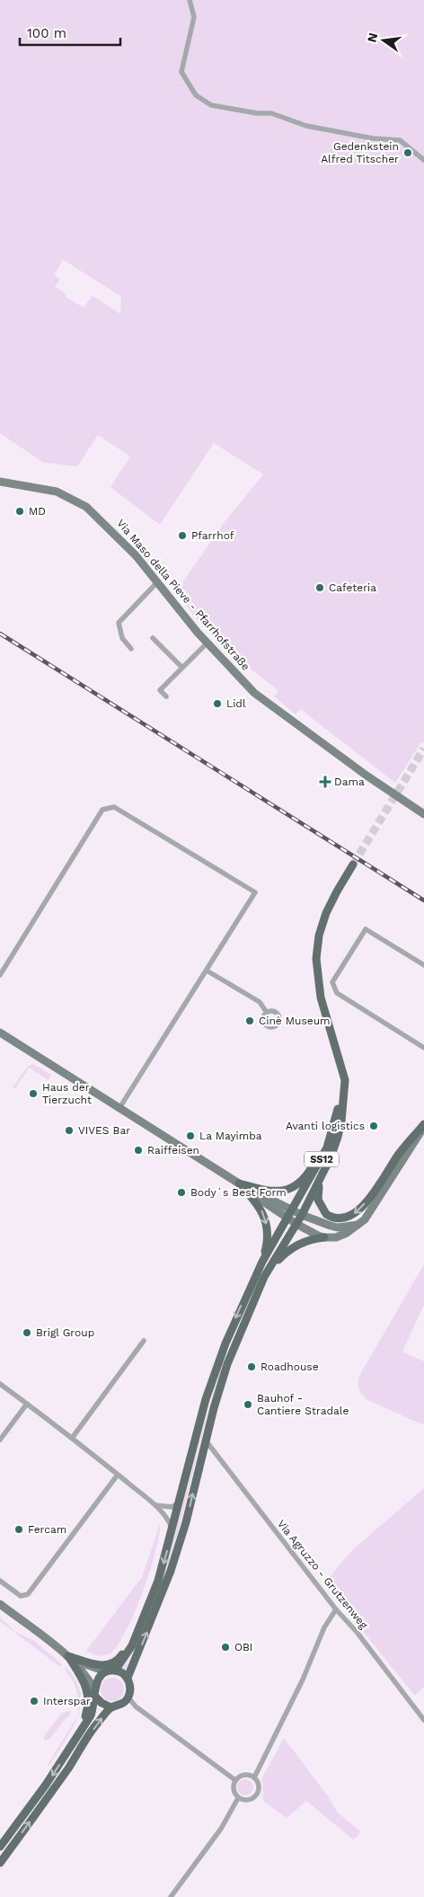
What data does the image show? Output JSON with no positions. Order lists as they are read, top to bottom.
{
  "streets": {
    "main road": ["SS12"],
    "street": ["Via Maso della Pieve - Pfarrhofstraße", "Via Agruzzo - Grutzenweg"]
  },
  "places": {
    "other": [
      "Gedenkstein Alfred Titscher",
      "MD",
      "Pfarrhof",
      "Cafeteria",
      "Lidl",
      "Cinè Museum",
      "Haus der Tierzucht",
      "Avanti logistics",
      "VIVES Bar",
      "La Mayimba",
      "Raiffeisen",
      "Body´s Best Form",
      "Brigl Group",
      "Roadhouse",
      "Bauhof - Cantiere Stradale",
      "Fercam",
      "OBI",
      "Interspar"
    ],
    "health": ["Dama"]
  },
  "scale_bar": "100 m",
  "north": "left"
}
